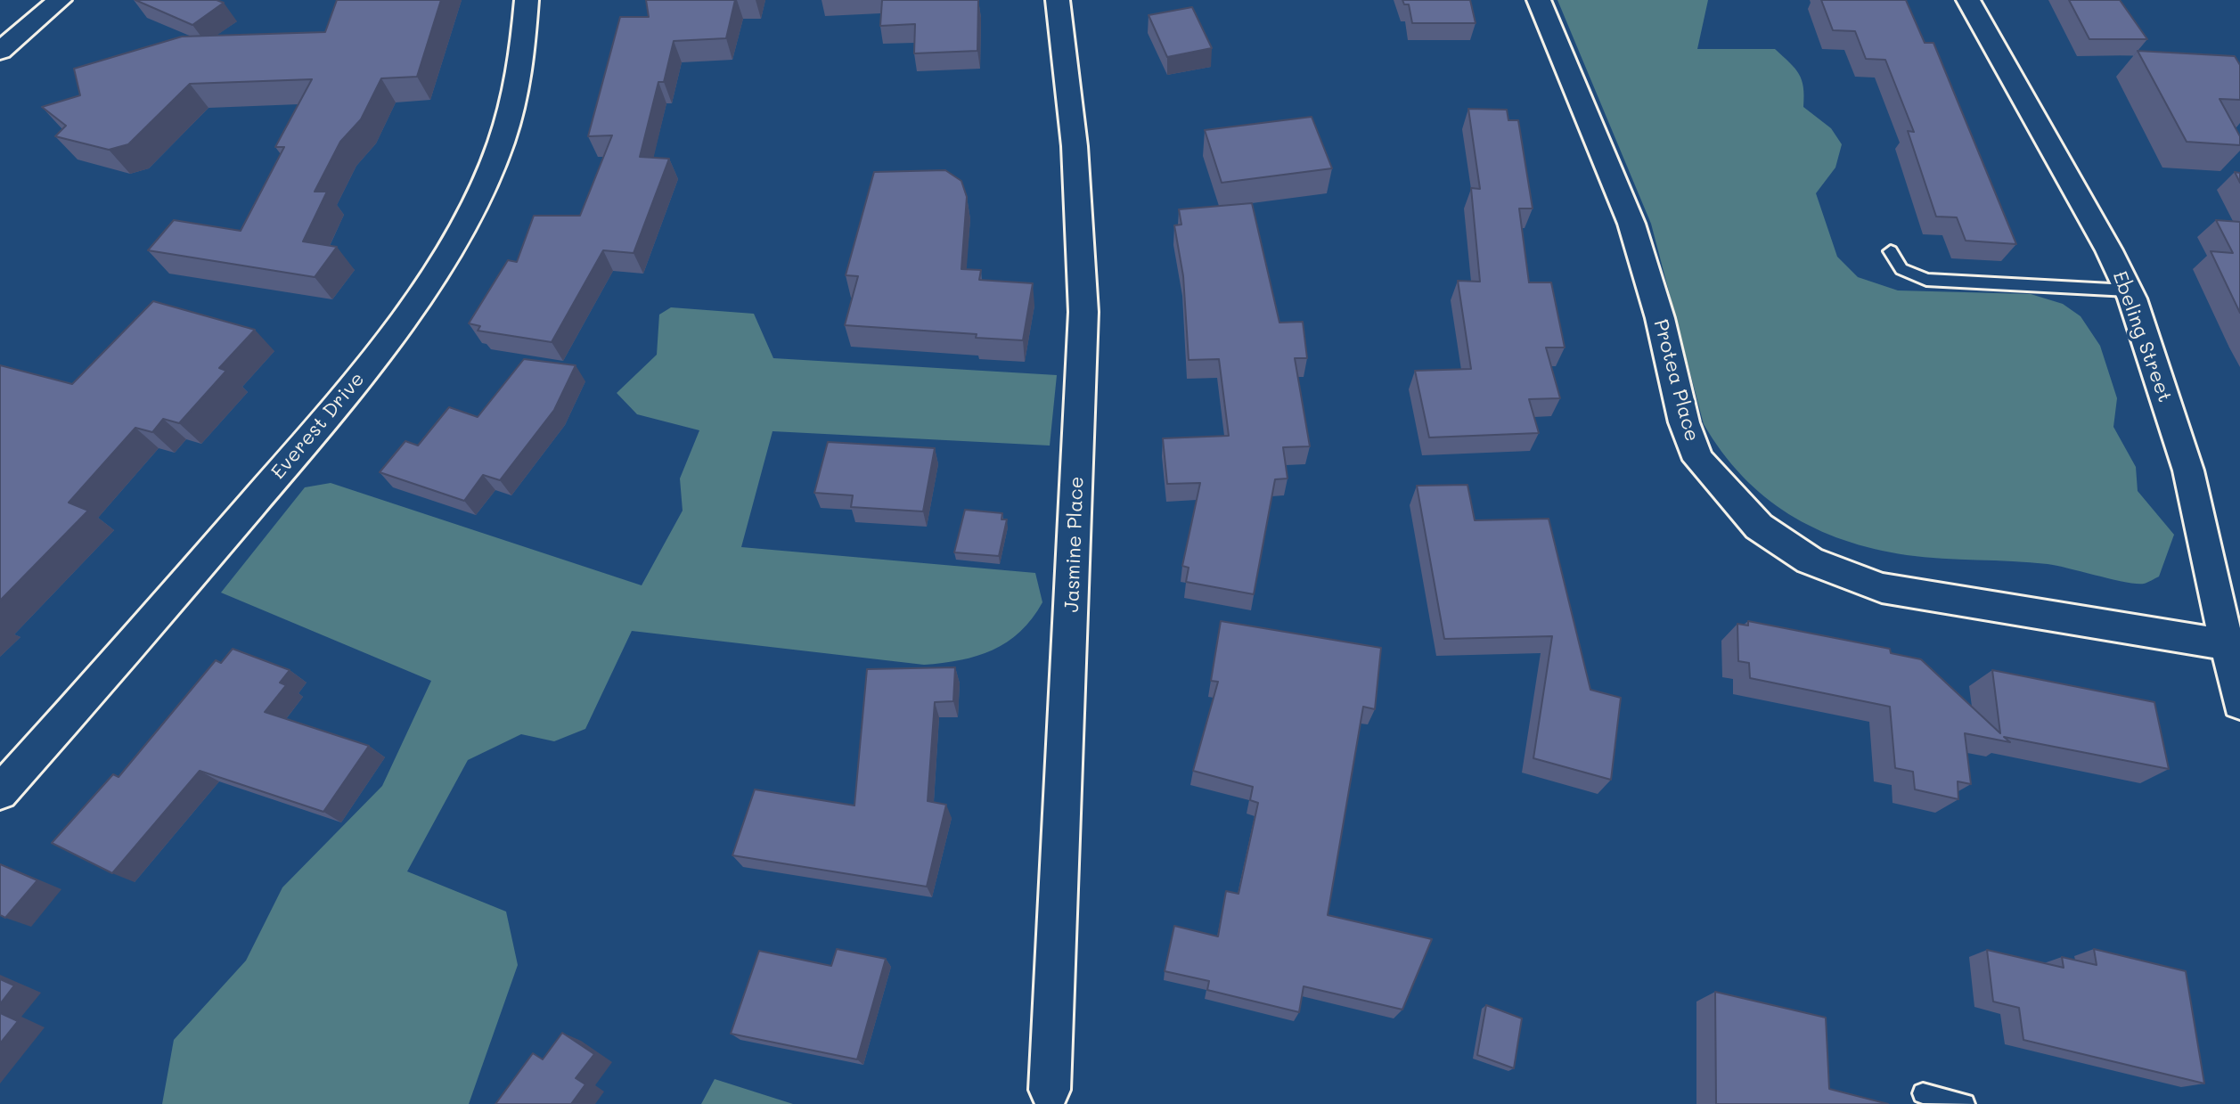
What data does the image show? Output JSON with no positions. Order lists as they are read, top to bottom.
{
  "streets": {
    "street": [
      "Ebeling Street",
      "Protea Place",
      "Everest Drive",
      "Jasmine Place"
    ]
  },
  "crossings": [
    ["Ebeling Street", "Protea Place"]
  ]
}
